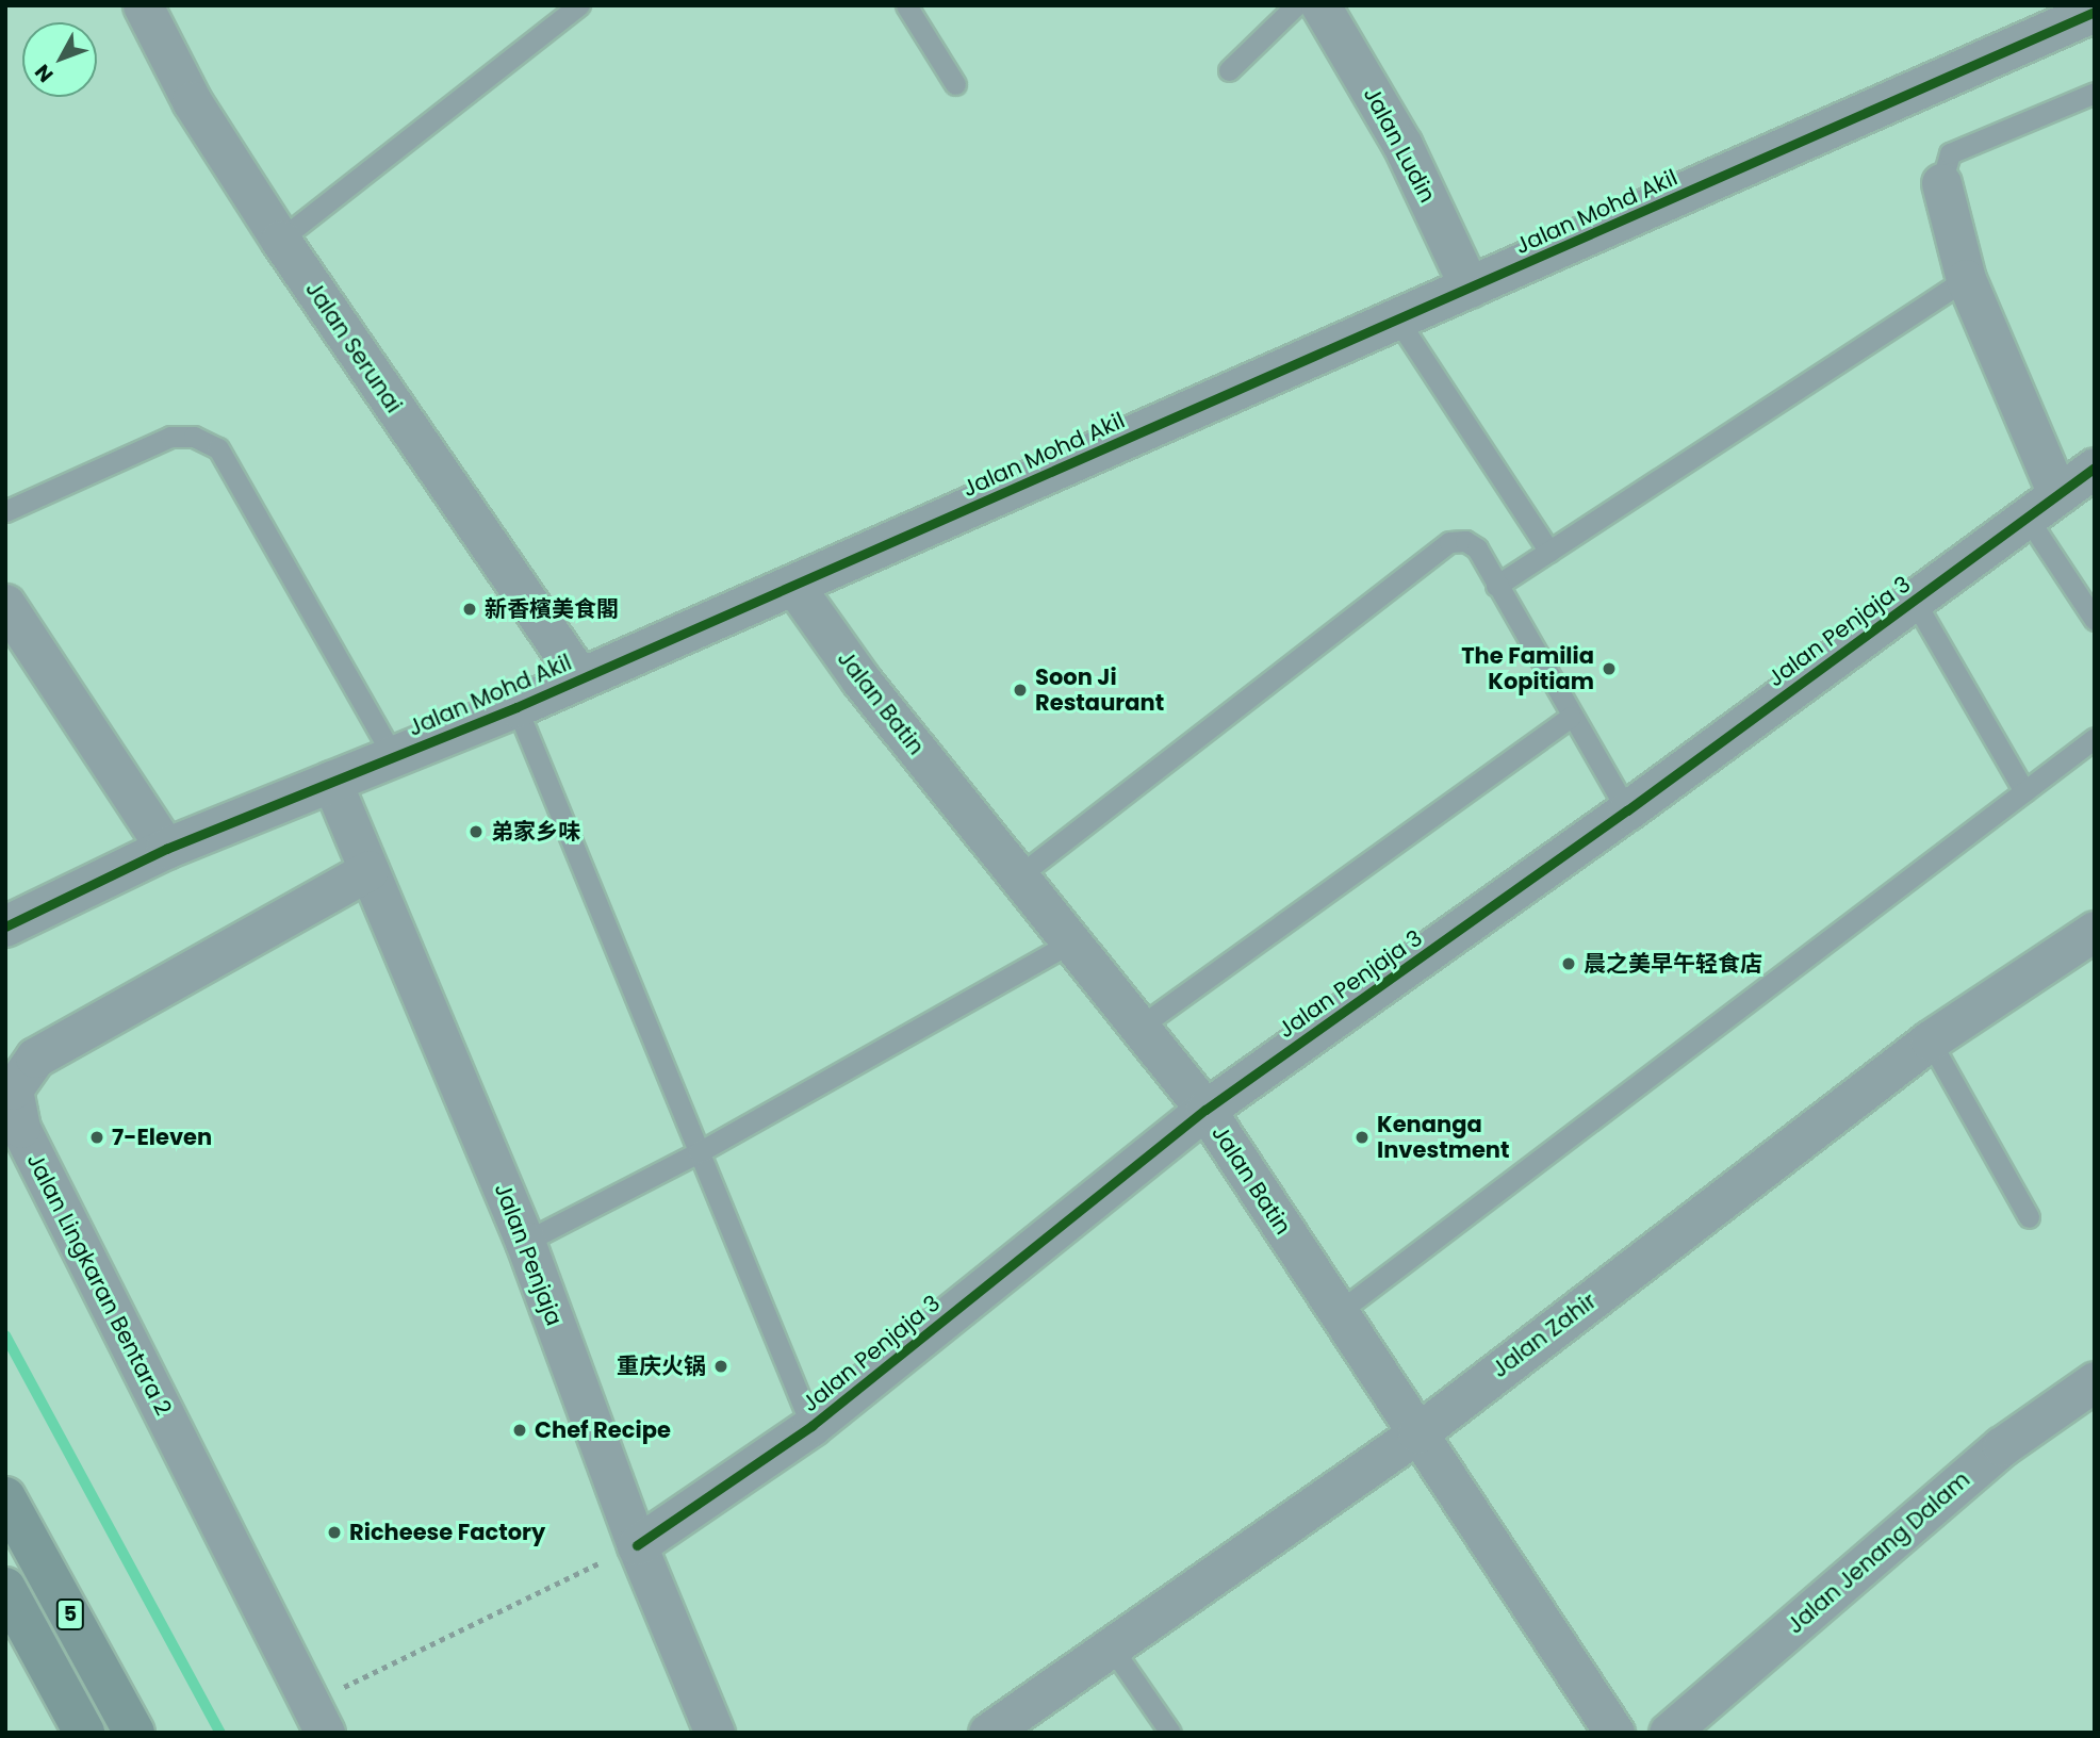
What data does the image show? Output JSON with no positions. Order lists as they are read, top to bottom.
{
  "streets": {
    "main road": ["5"],
    "street": [
      "Jalan Ludin",
      "Jalan Mohd Akil",
      "Jalan Serunai",
      "Jalan Penjaja 3",
      "Jalan Batin",
      "Jalan Penjaja",
      "Jalan Lingkaran Bentara 2",
      "Jalan Zahir",
      "Jalan Jenang Dalam"
    ]
  },
  "crossings": [
    ["Jalan Ludin", "Jalan Mohd Akil"],
    ["Jalan Mohd Akil", "Jalan Serunai"],
    ["Jalan Mohd Akil", "Jalan Batin"],
    ["Jalan Mohd Akil", "Jalan Penjaja"],
    ["Jalan Penjaja 3", "Jalan Batin"],
    ["Jalan Penjaja 3", "Jalan Penjaja"],
    ["Jalan Batin", "Jalan Zahir"],
    ["Jalan Penjaja", "Jalan Lingkaran Bentara 2"]
  ],
  "places": [
    "新香檳美食閣",
    "The Familia Kopitiam",
    "Soon Ji Restaurant",
    "弟家乡味",
    "晨之美早午轻食店",
    "7-Eleven",
    "Kenanga Investment",
    "重庆火锅",
    "Chef Recipe",
    "Richeese Factory"
  ],
  "north": "bottom left"
}
